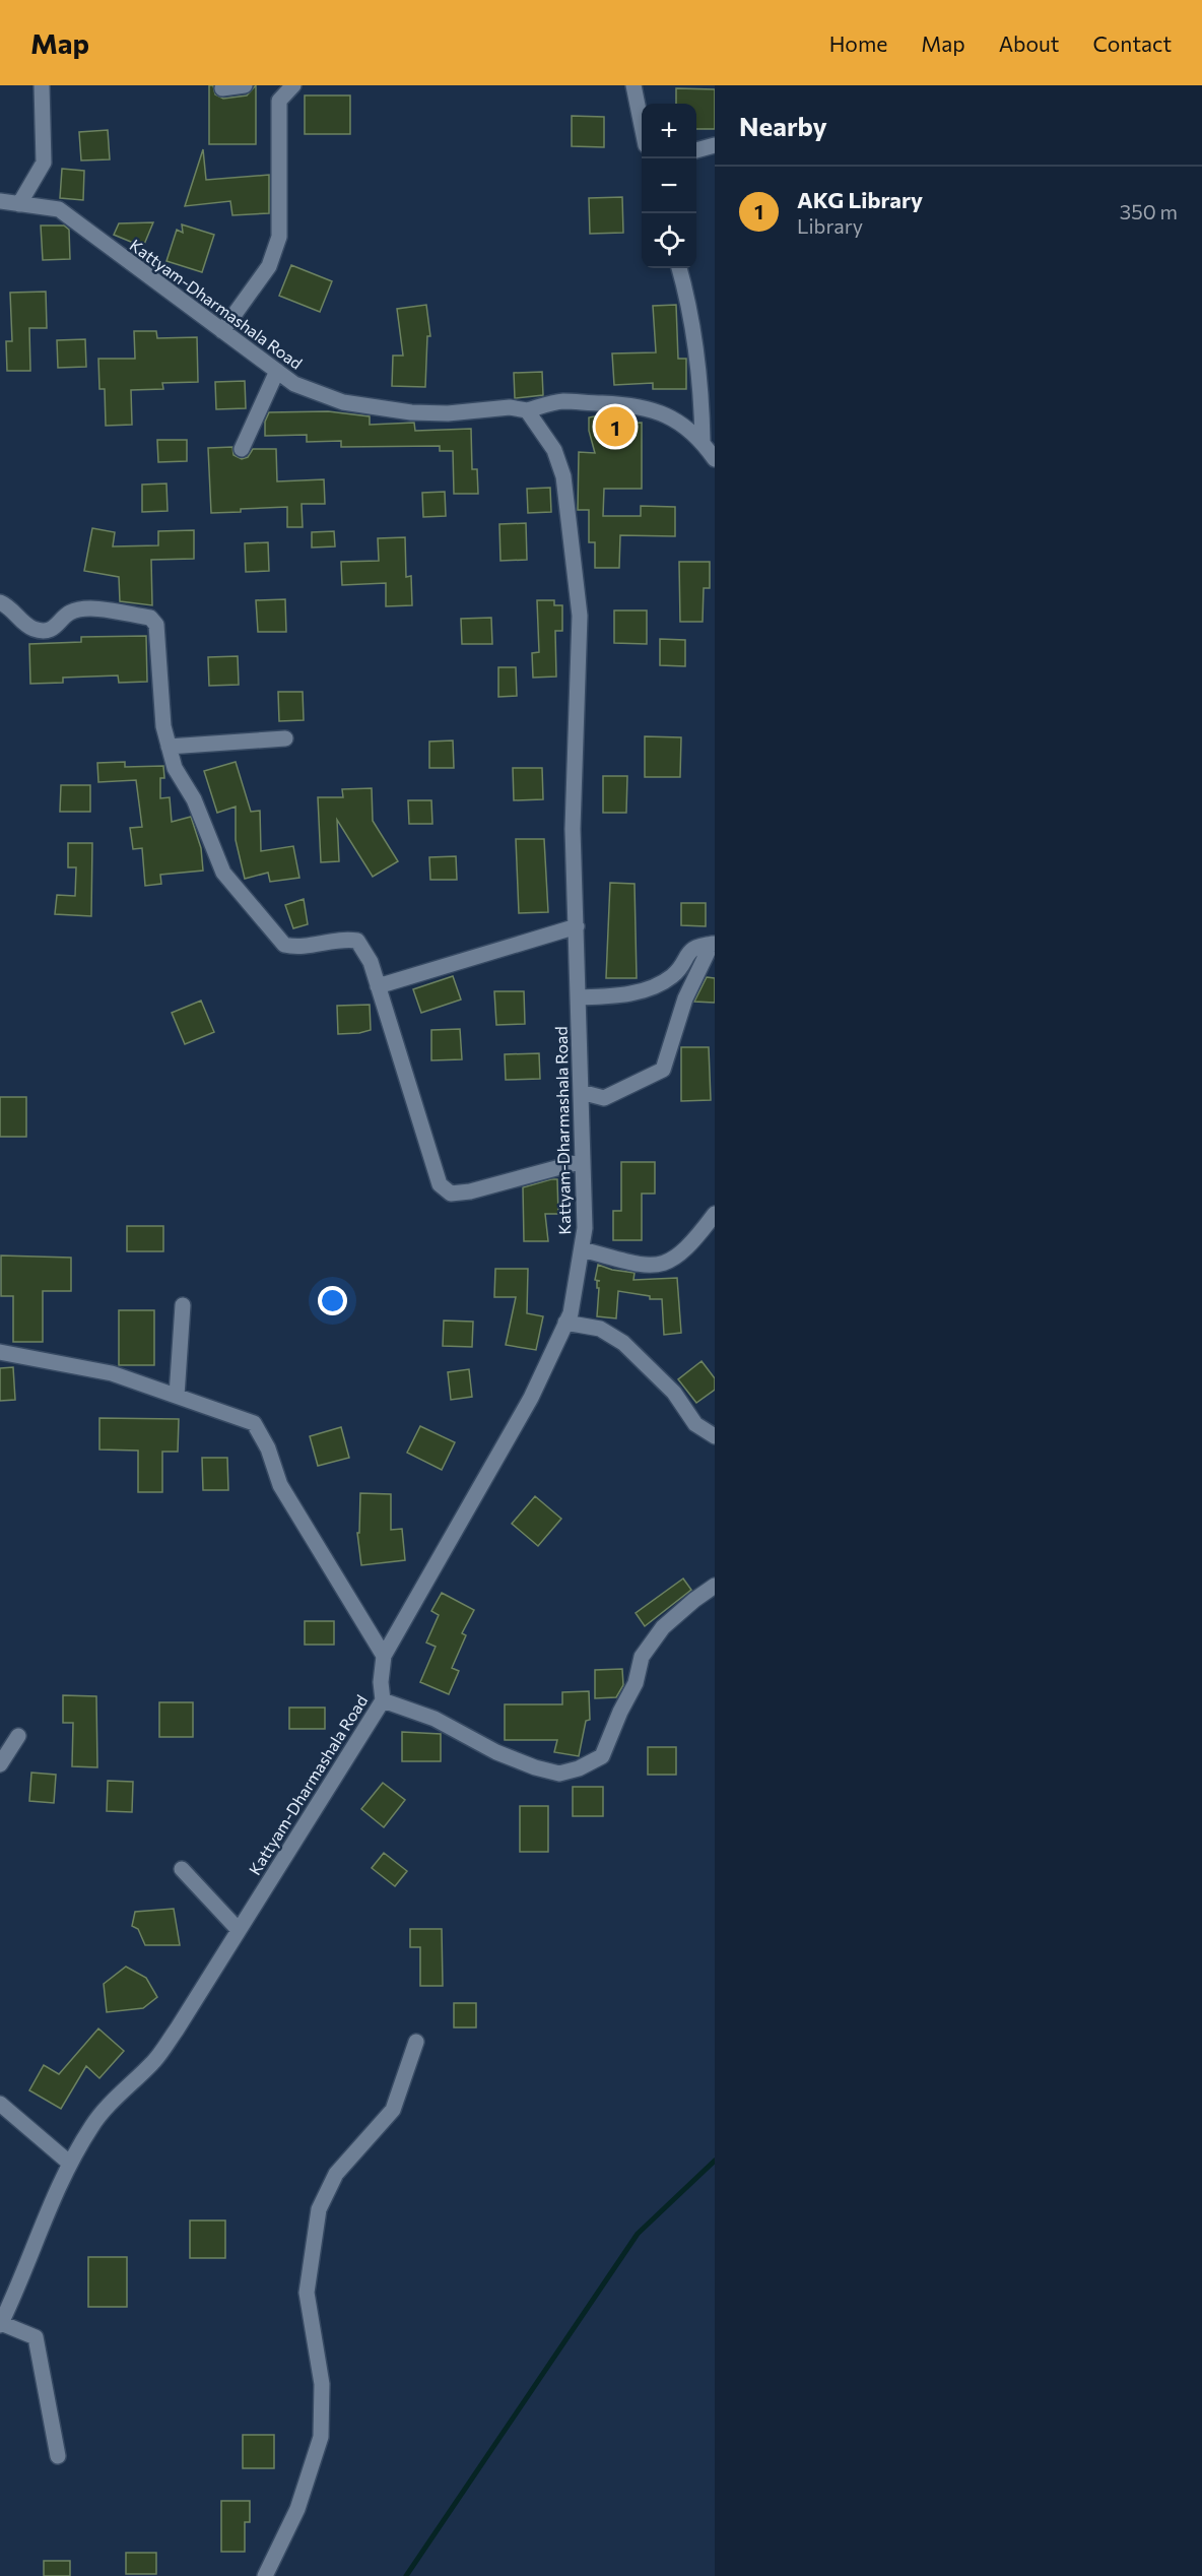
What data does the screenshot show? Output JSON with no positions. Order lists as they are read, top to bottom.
{
  "streets": {
    "street": ["Kattyam-Dharmashala Road"]
  },
  "page": {
    "header": "Map",
    "nav": [
      "Home",
      "Map",
      "About",
      "Contact"
    ],
    "heading": "Nearby",
    "map_buttons": ["+", "−"],
    "list": [
      {
        "mark": "1",
        "name": "AKG Library",
        "note": "Library",
        "value": "350 m"
      }
    ],
    "pins": "1"
  }
}
